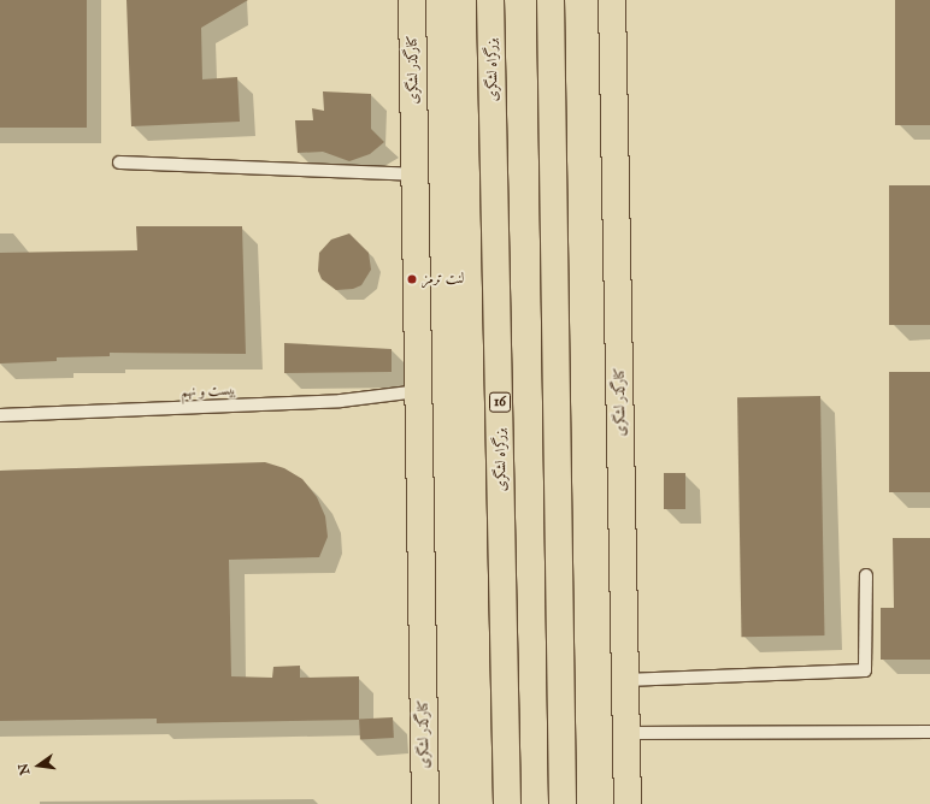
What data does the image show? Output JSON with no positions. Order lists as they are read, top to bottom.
{
  "streets": {
    "main road": ["کنارگذر لشگری", "بزرگراه لشگری", "16"],
    "lane": ["بیست و نهم"]
  },
  "crossings": [
    ["کنارگذر لشگری", "بیست و نهم"]
  ],
  "places": ["لنت ترمز"],
  "north": "left"
}
